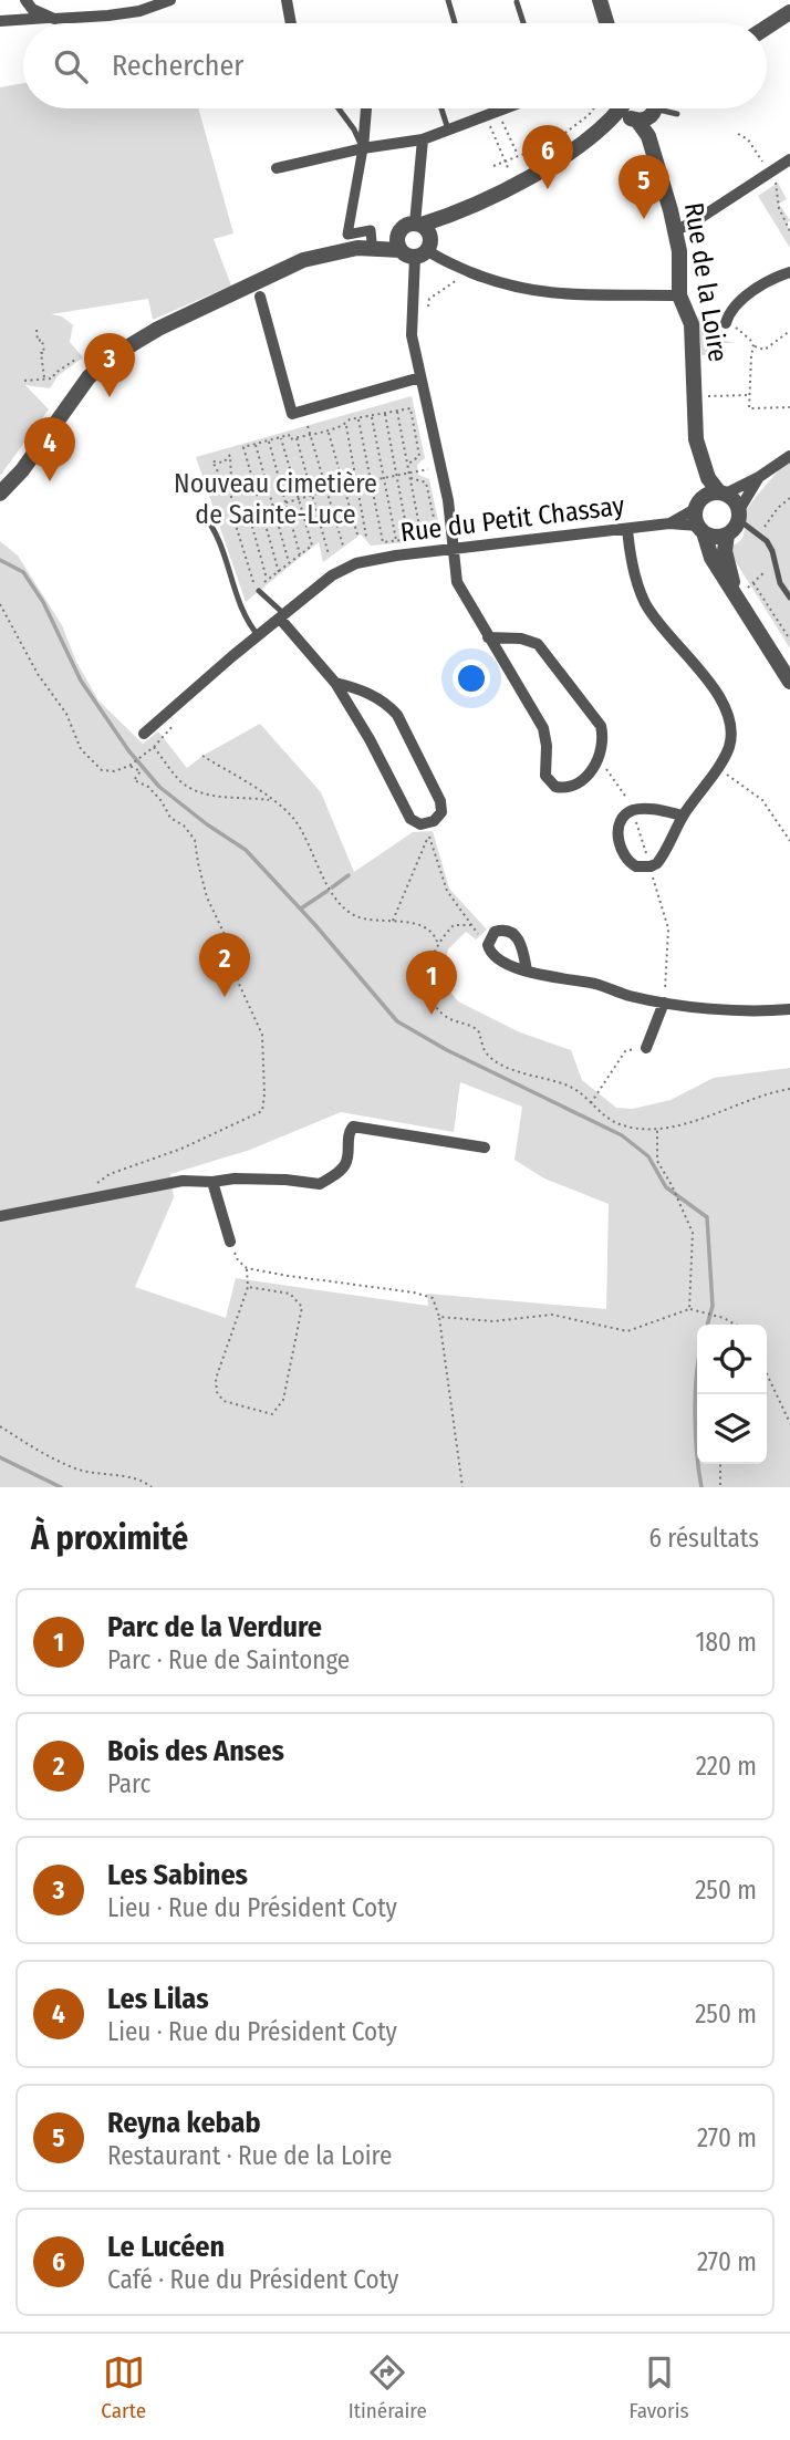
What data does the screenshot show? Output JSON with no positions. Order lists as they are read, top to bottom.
{
  "streets": {
    "street": ["Rue de la Loire", "Rue du Petit Chassay"]
  },
  "crossings": [
    ["Rue de la Loire", "Rue du Petit Chassay"]
  ],
  "parks": ["Nouveau cimetière de Sainte-Luce"],
  "page": {
    "search": "Rechercher",
    "pins": [
      "6",
      "5",
      "3",
      "4",
      "2",
      "1"
    ],
    "heading": ["À proximité", "6 résultats"],
    "list": [
      {
        "mark": "1",
        "name": "Parc de la Verdure",
        "note": "Parc · Rue de Saintonge",
        "value": "180 m"
      },
      {
        "mark": "2",
        "name": "Bois des Anses",
        "note": "Parc",
        "value": "220 m"
      },
      {
        "mark": "3",
        "name": "Les Sabines",
        "note": "Lieu · Rue du Président Coty",
        "value": "250 m"
      },
      {
        "mark": "4",
        "name": "Les Lilas",
        "note": "Lieu · Rue du Président Coty",
        "value": "250 m"
      },
      {
        "mark": "5",
        "name": "Reyna kebab",
        "note": "Restaurant · Rue de la Loire",
        "value": "270 m"
      },
      {
        "mark": "6",
        "name": "Le Lucéen",
        "note": "Café · Rue du Président Coty",
        "value": "270 m"
      }
    ],
    "nav": ["Carte", "Itinéraire", "Favoris"]
  }
}
